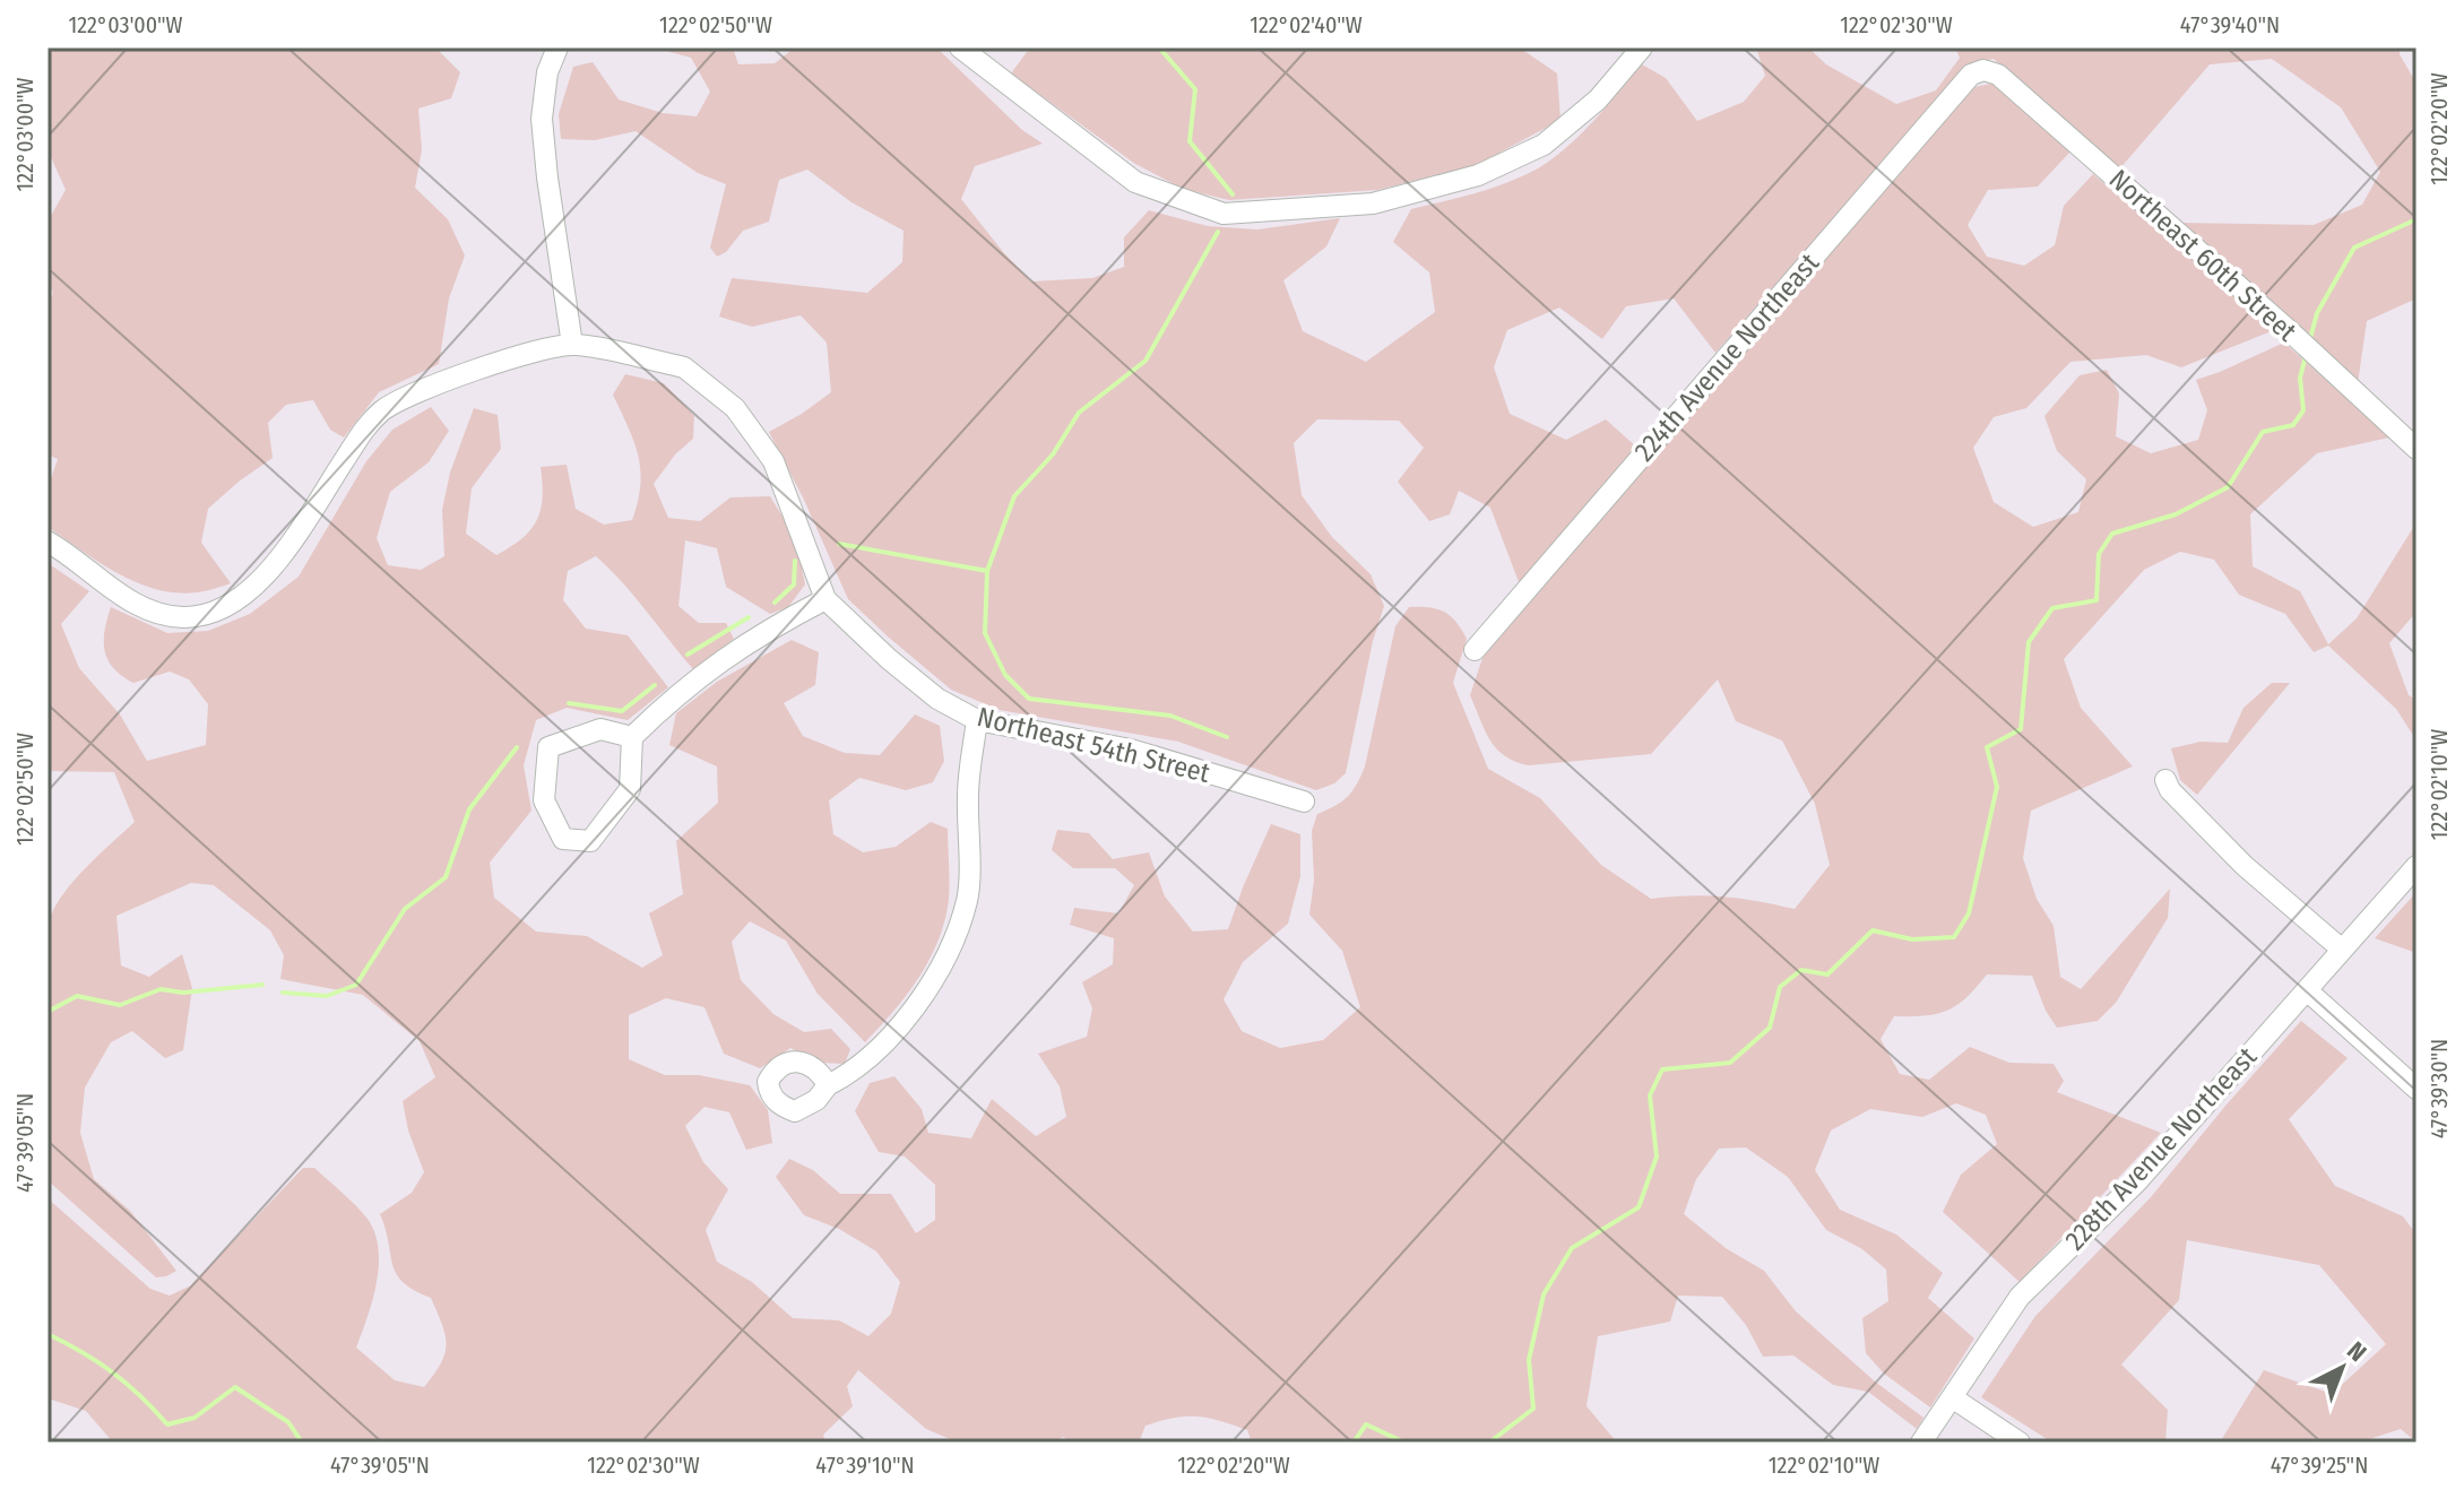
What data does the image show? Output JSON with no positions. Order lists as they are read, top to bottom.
{
  "streets": {
    "street": [
      "Northeast 60th Street",
      "224th Avenue Northeast",
      "Northeast 54th Street",
      "228th Avenue Northeast"
    ]
  },
  "crossings": [
    ["Northeast 60th Street", "224th Avenue Northeast"]
  ],
  "north": "top right",
  "coordinates": [
    "122°03'00\"W",
    "122°02'50\"W",
    "122°02'40\"W",
    "122°02'30\"W",
    "47°39'40\"N",
    "122°02'20\"W",
    "122°02'10\"W",
    "47°39'30\"N",
    "47°39'05\"N",
    "47°39'10\"N",
    "47°39'25\"N"
  ]
}
